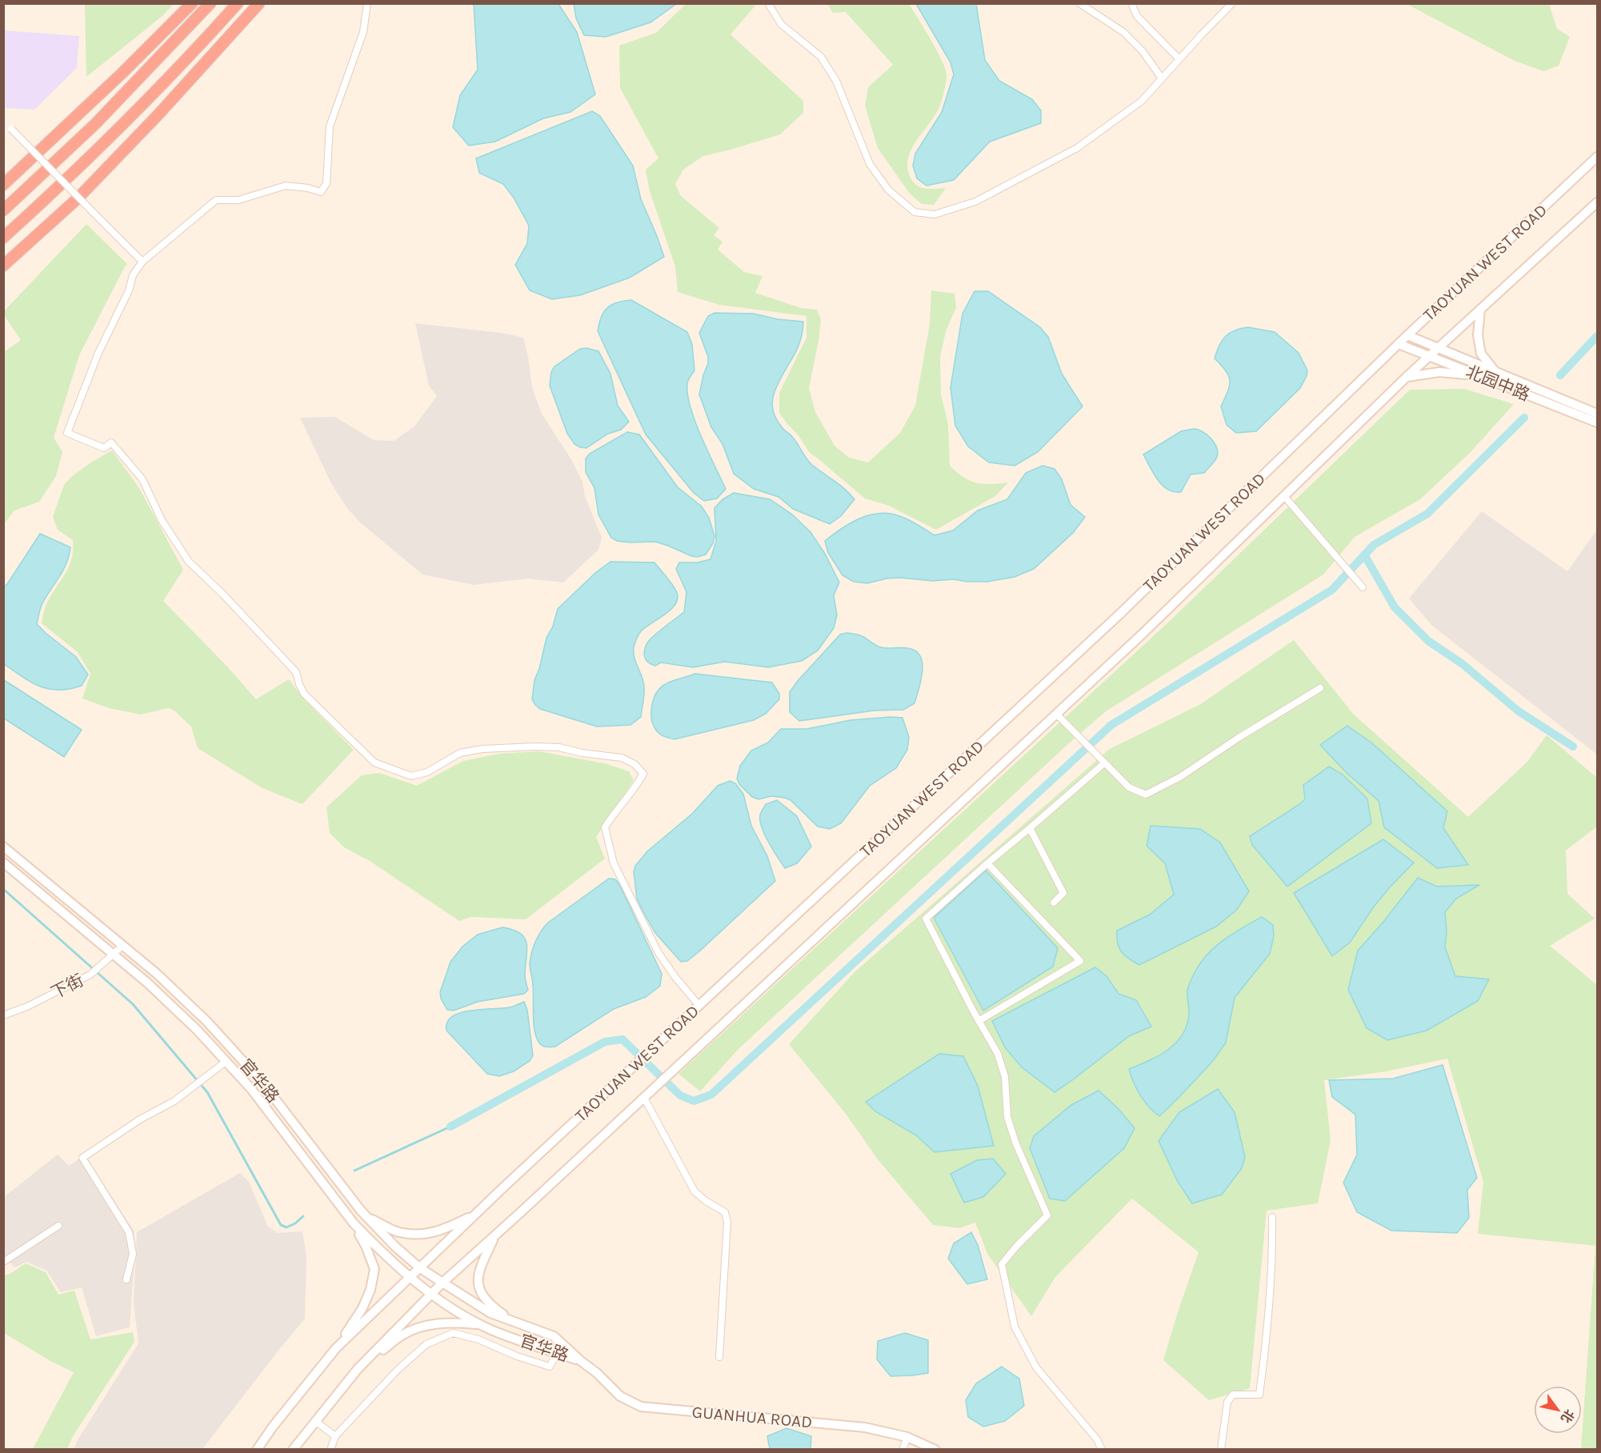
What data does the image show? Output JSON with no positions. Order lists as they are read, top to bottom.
{
  "streets": {
    "main road": [
      "TAOYUAN WEST ROAD",
      "北园中路",
      "官华路",
      "GUANHUA ROAD"
    ],
    "street": ["下街"]
  },
  "crossings": [
    ["TAOYUAN WEST ROAD", "北园中路"],
    ["TAOYUAN WEST ROAD", "官华路"],
    ["下街", "官华路"],
    ["官华路", "GUANHUA ROAD"]
  ],
  "north": "bottom right"
}
